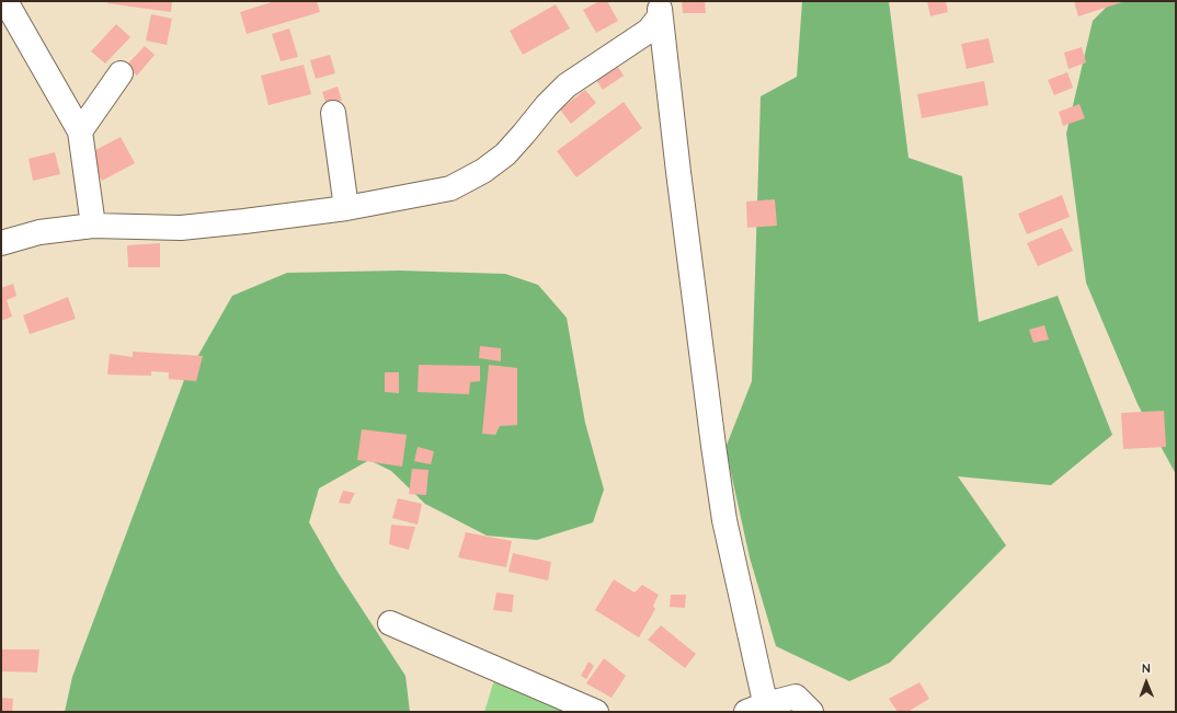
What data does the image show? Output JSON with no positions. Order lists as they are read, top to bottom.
{
  "north": "top"
}
